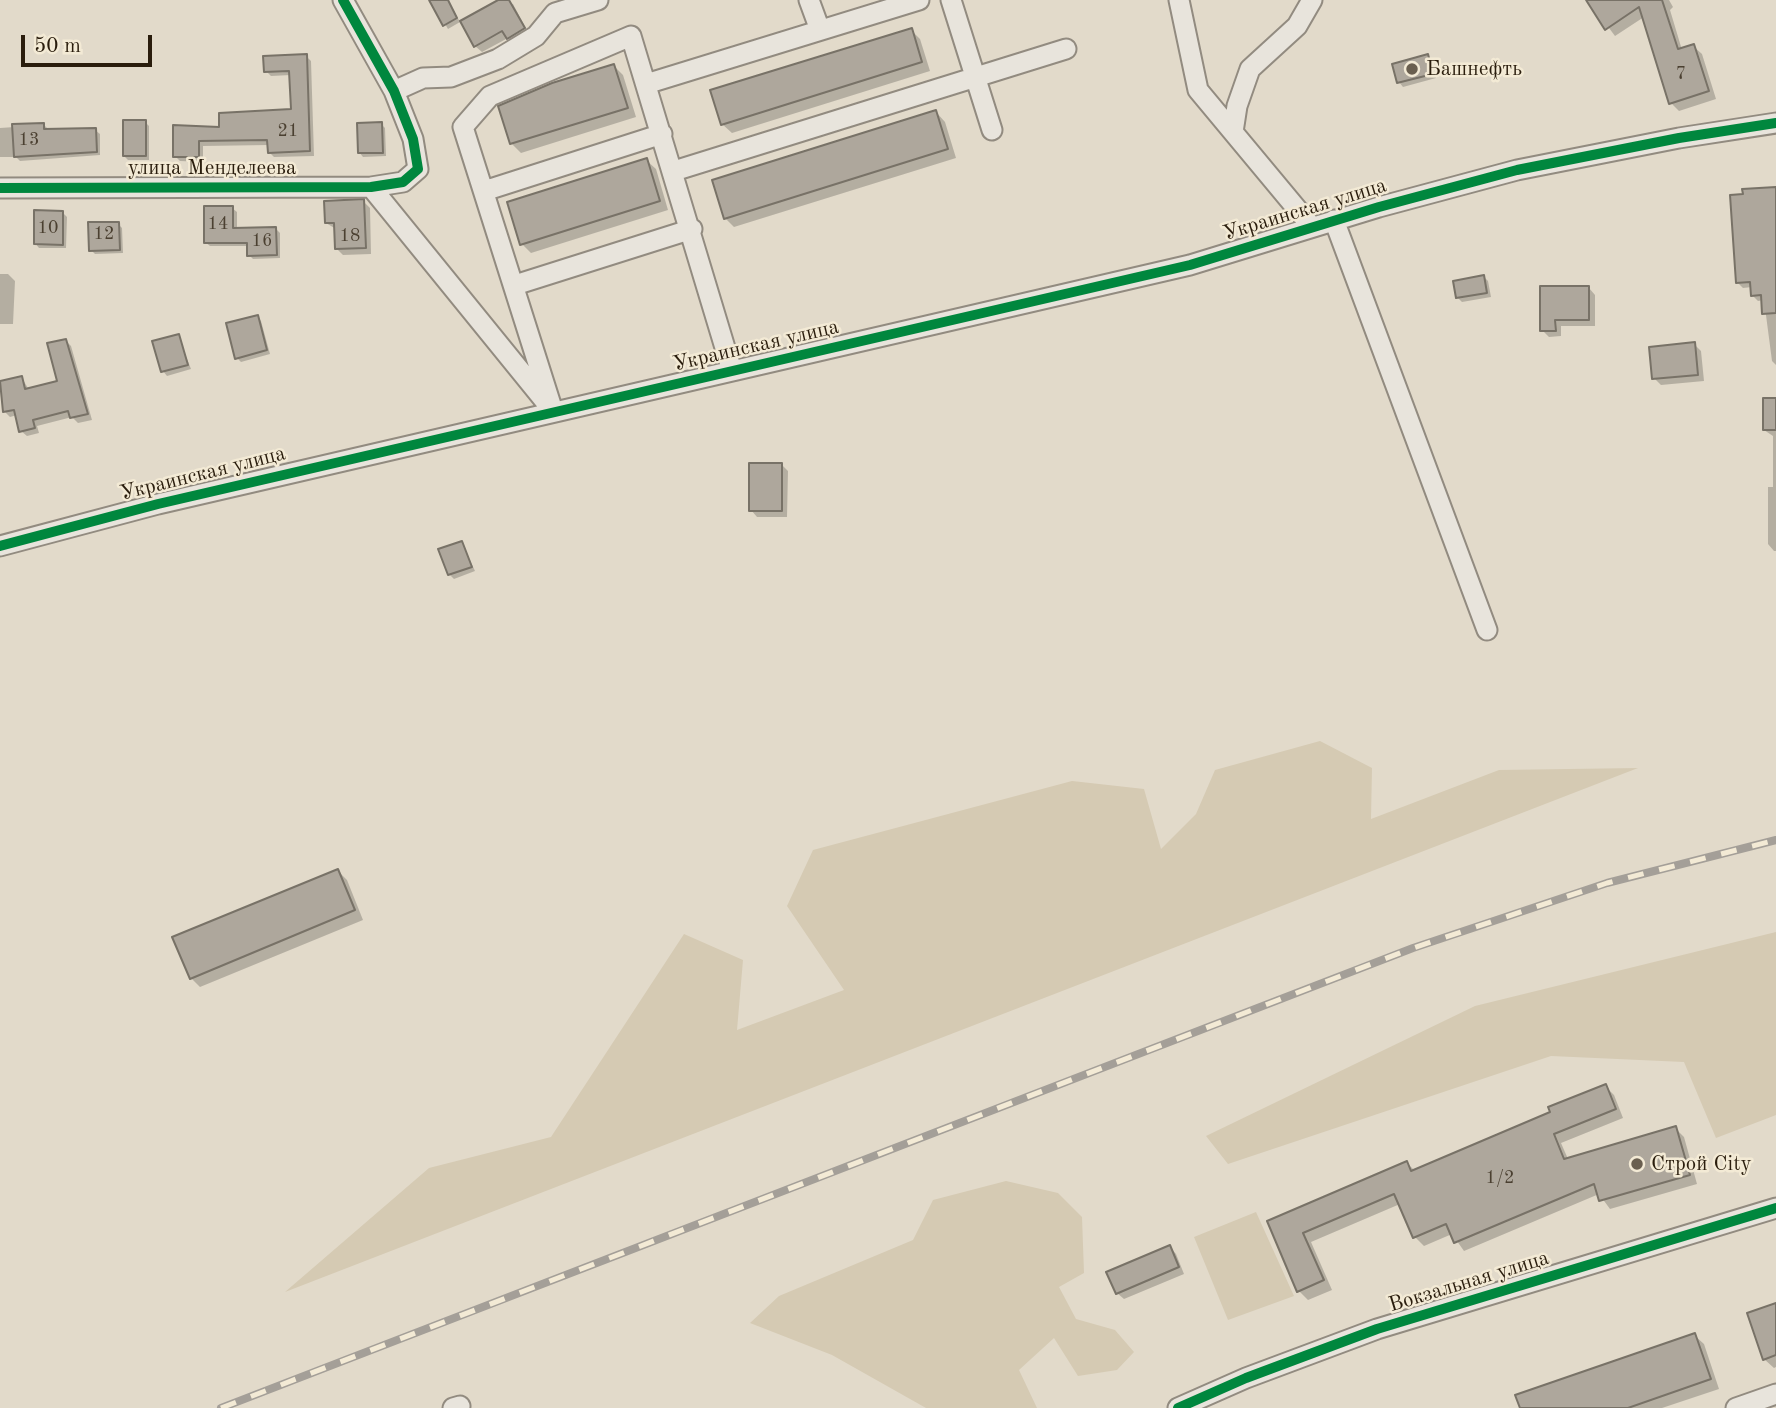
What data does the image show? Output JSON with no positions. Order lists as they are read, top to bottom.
{
  "streets": {
    "street": ["улица Менделеева", "Украинская улица", "Вокзальная улица"]
  },
  "places": ["Башнефть", "Строй City"],
  "house_numbers": [
    "7",
    "21",
    "13",
    "14",
    "10",
    "12",
    "18",
    "16",
    "1/2"
  ],
  "scale_bar": "50 m"
}
